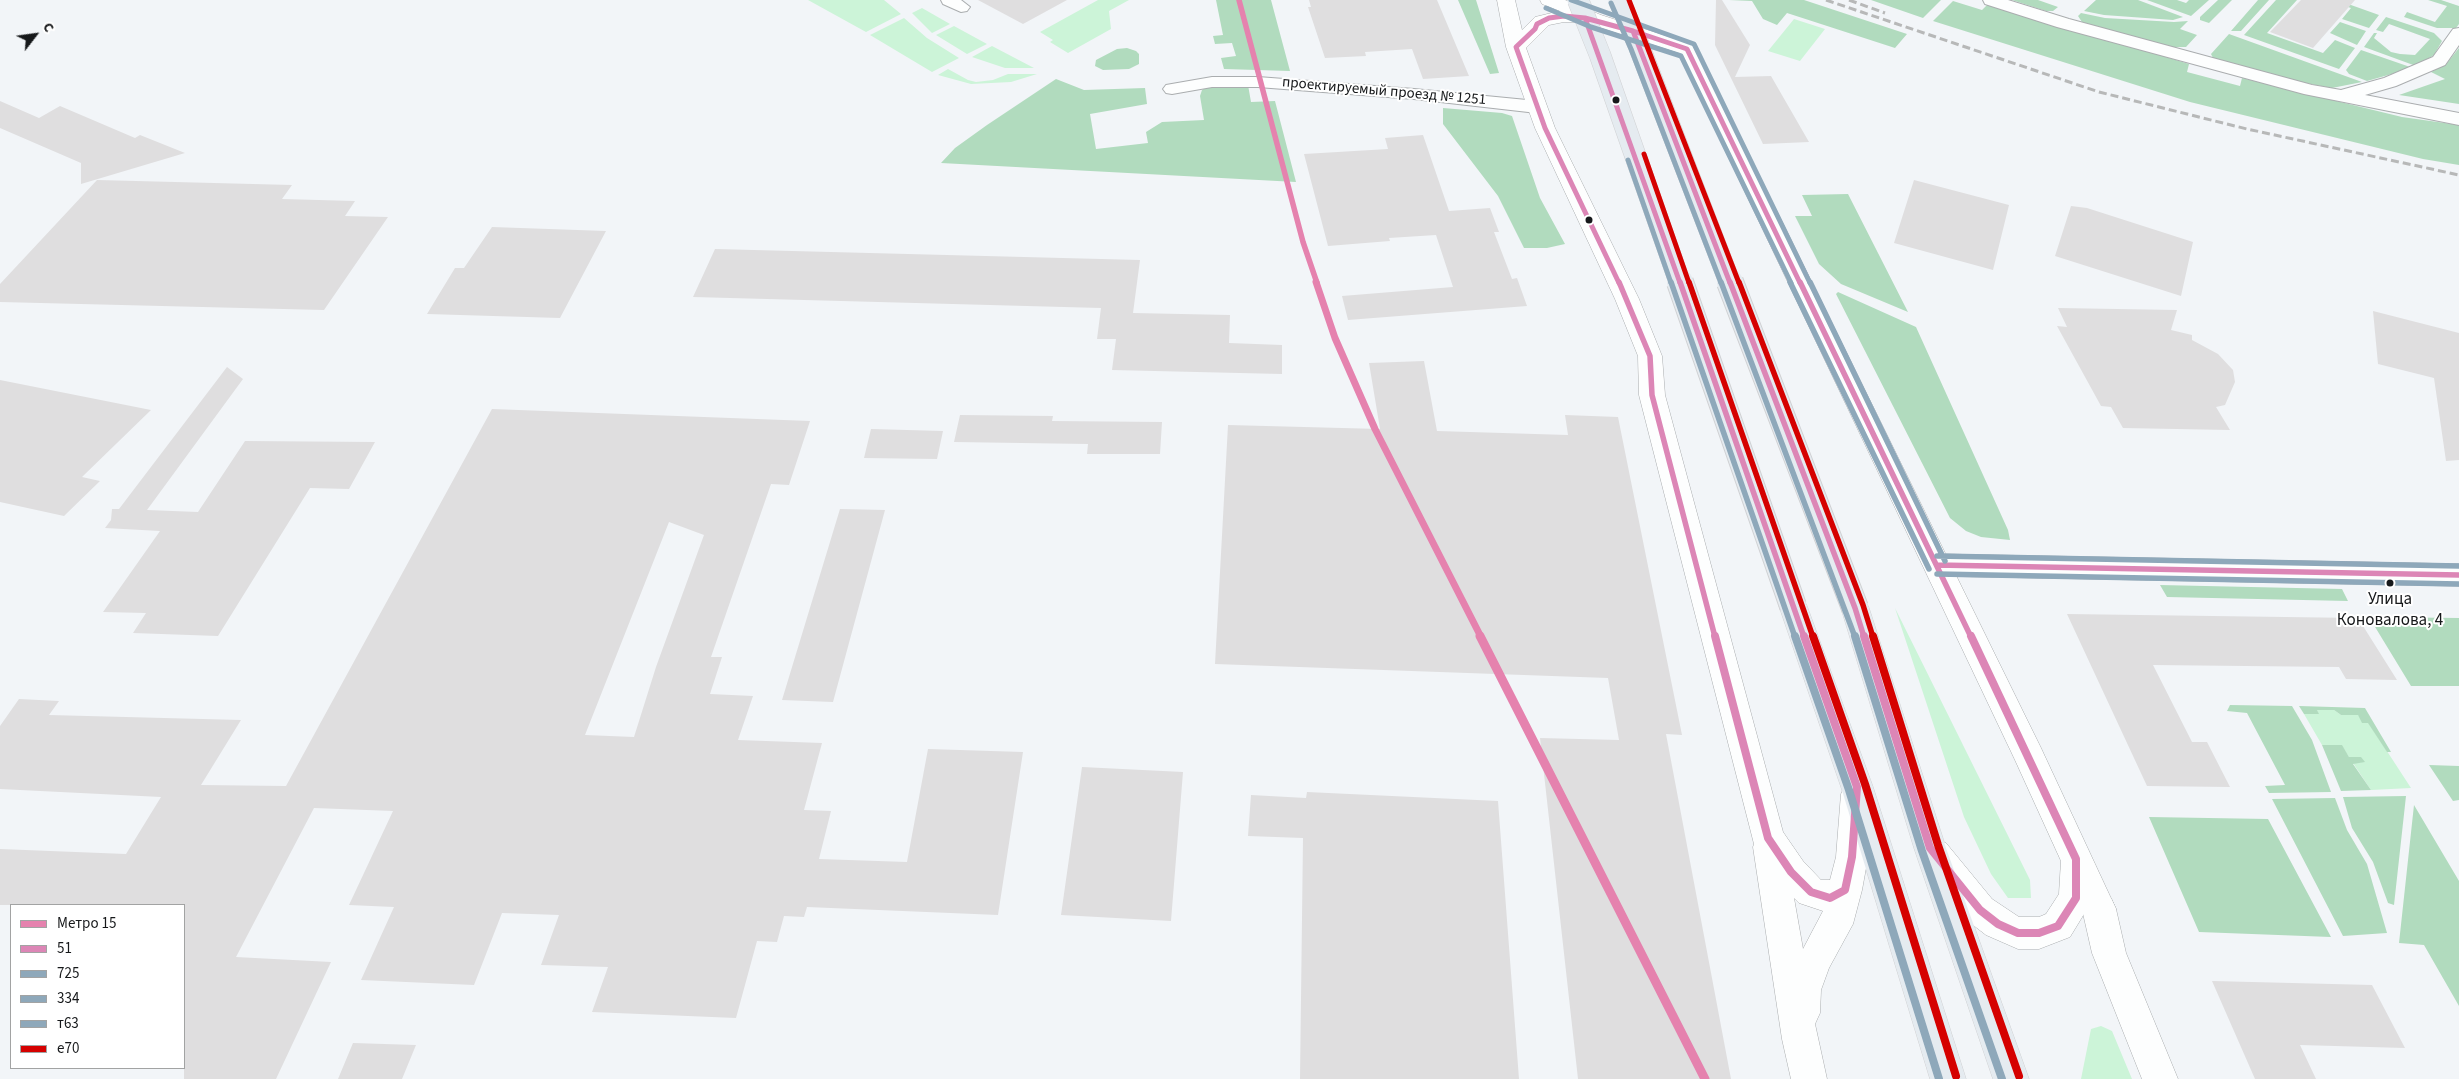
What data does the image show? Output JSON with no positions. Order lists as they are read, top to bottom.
{
  "streets": {
    "street": ["проектируемый проезд № 1251"]
  },
  "places": ["Улица Коновалова, 4"],
  "lines": [
    "metro line 15",
    "transit line 334",
    "transit line е70",
    "transit line т63",
    "transit line 725",
    "transit line 51"
  ],
  "legend": [
    "Метро 15",
    "51",
    "725",
    "334",
    "т63",
    "е70"
  ],
  "north": "top right"
}
